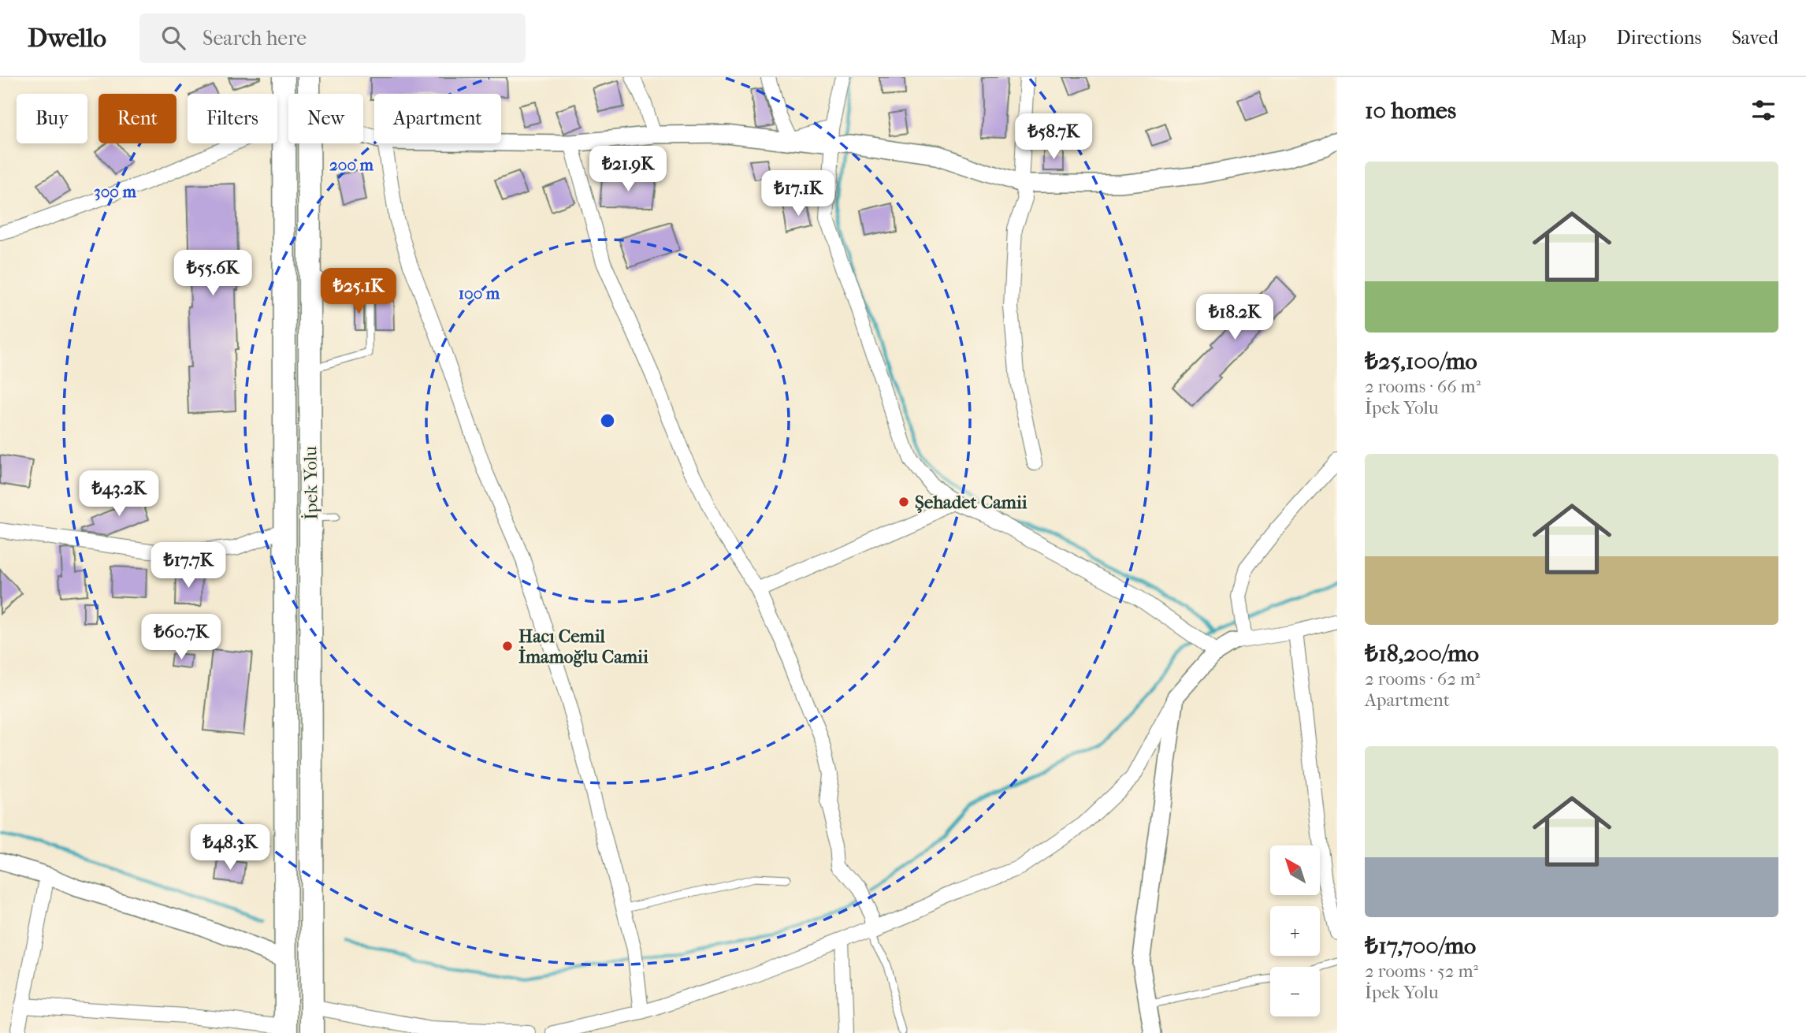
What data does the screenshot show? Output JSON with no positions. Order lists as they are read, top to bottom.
{
  "streets": {
    "highway": ["İpek Yolu"]
  },
  "places": ["Şehadet Camii", "Hacı Cemil İmamoğlu Camii"],
  "north": "top left",
  "page": {
    "header": "Dwello",
    "search": "Search here",
    "nav": ["Map", "Directions", "Saved"],
    "heading": "10 homes",
    "chip": [
      "Buy",
      "Rent",
      "Filters",
      "New",
      "Apartment"
    ],
    "price": [
      "₺58.7K",
      "₺21.9K",
      "₺17.1K",
      "₺55.6K",
      "₺25.1K",
      "₺18.2K",
      "₺43.2K",
      "₺17.7K",
      "₺60.7K",
      "₺48.3K"
    ],
    "list": [
      {
        "name": "₺25,100/mo",
        "note": "2 rooms · 66 m² · İpek Yolu"
      },
      {
        "name": "₺18,200/mo",
        "note": "2 rooms · 62 m² · Apartment"
      },
      {
        "name": "₺17,700/mo",
        "note": "2 rooms · 52 m² · İpek Yolu"
      }
    ],
    "map_buttons": ["+", "−"]
  },
  "rings": ["200 m", "300 m", "100 m"]
}
